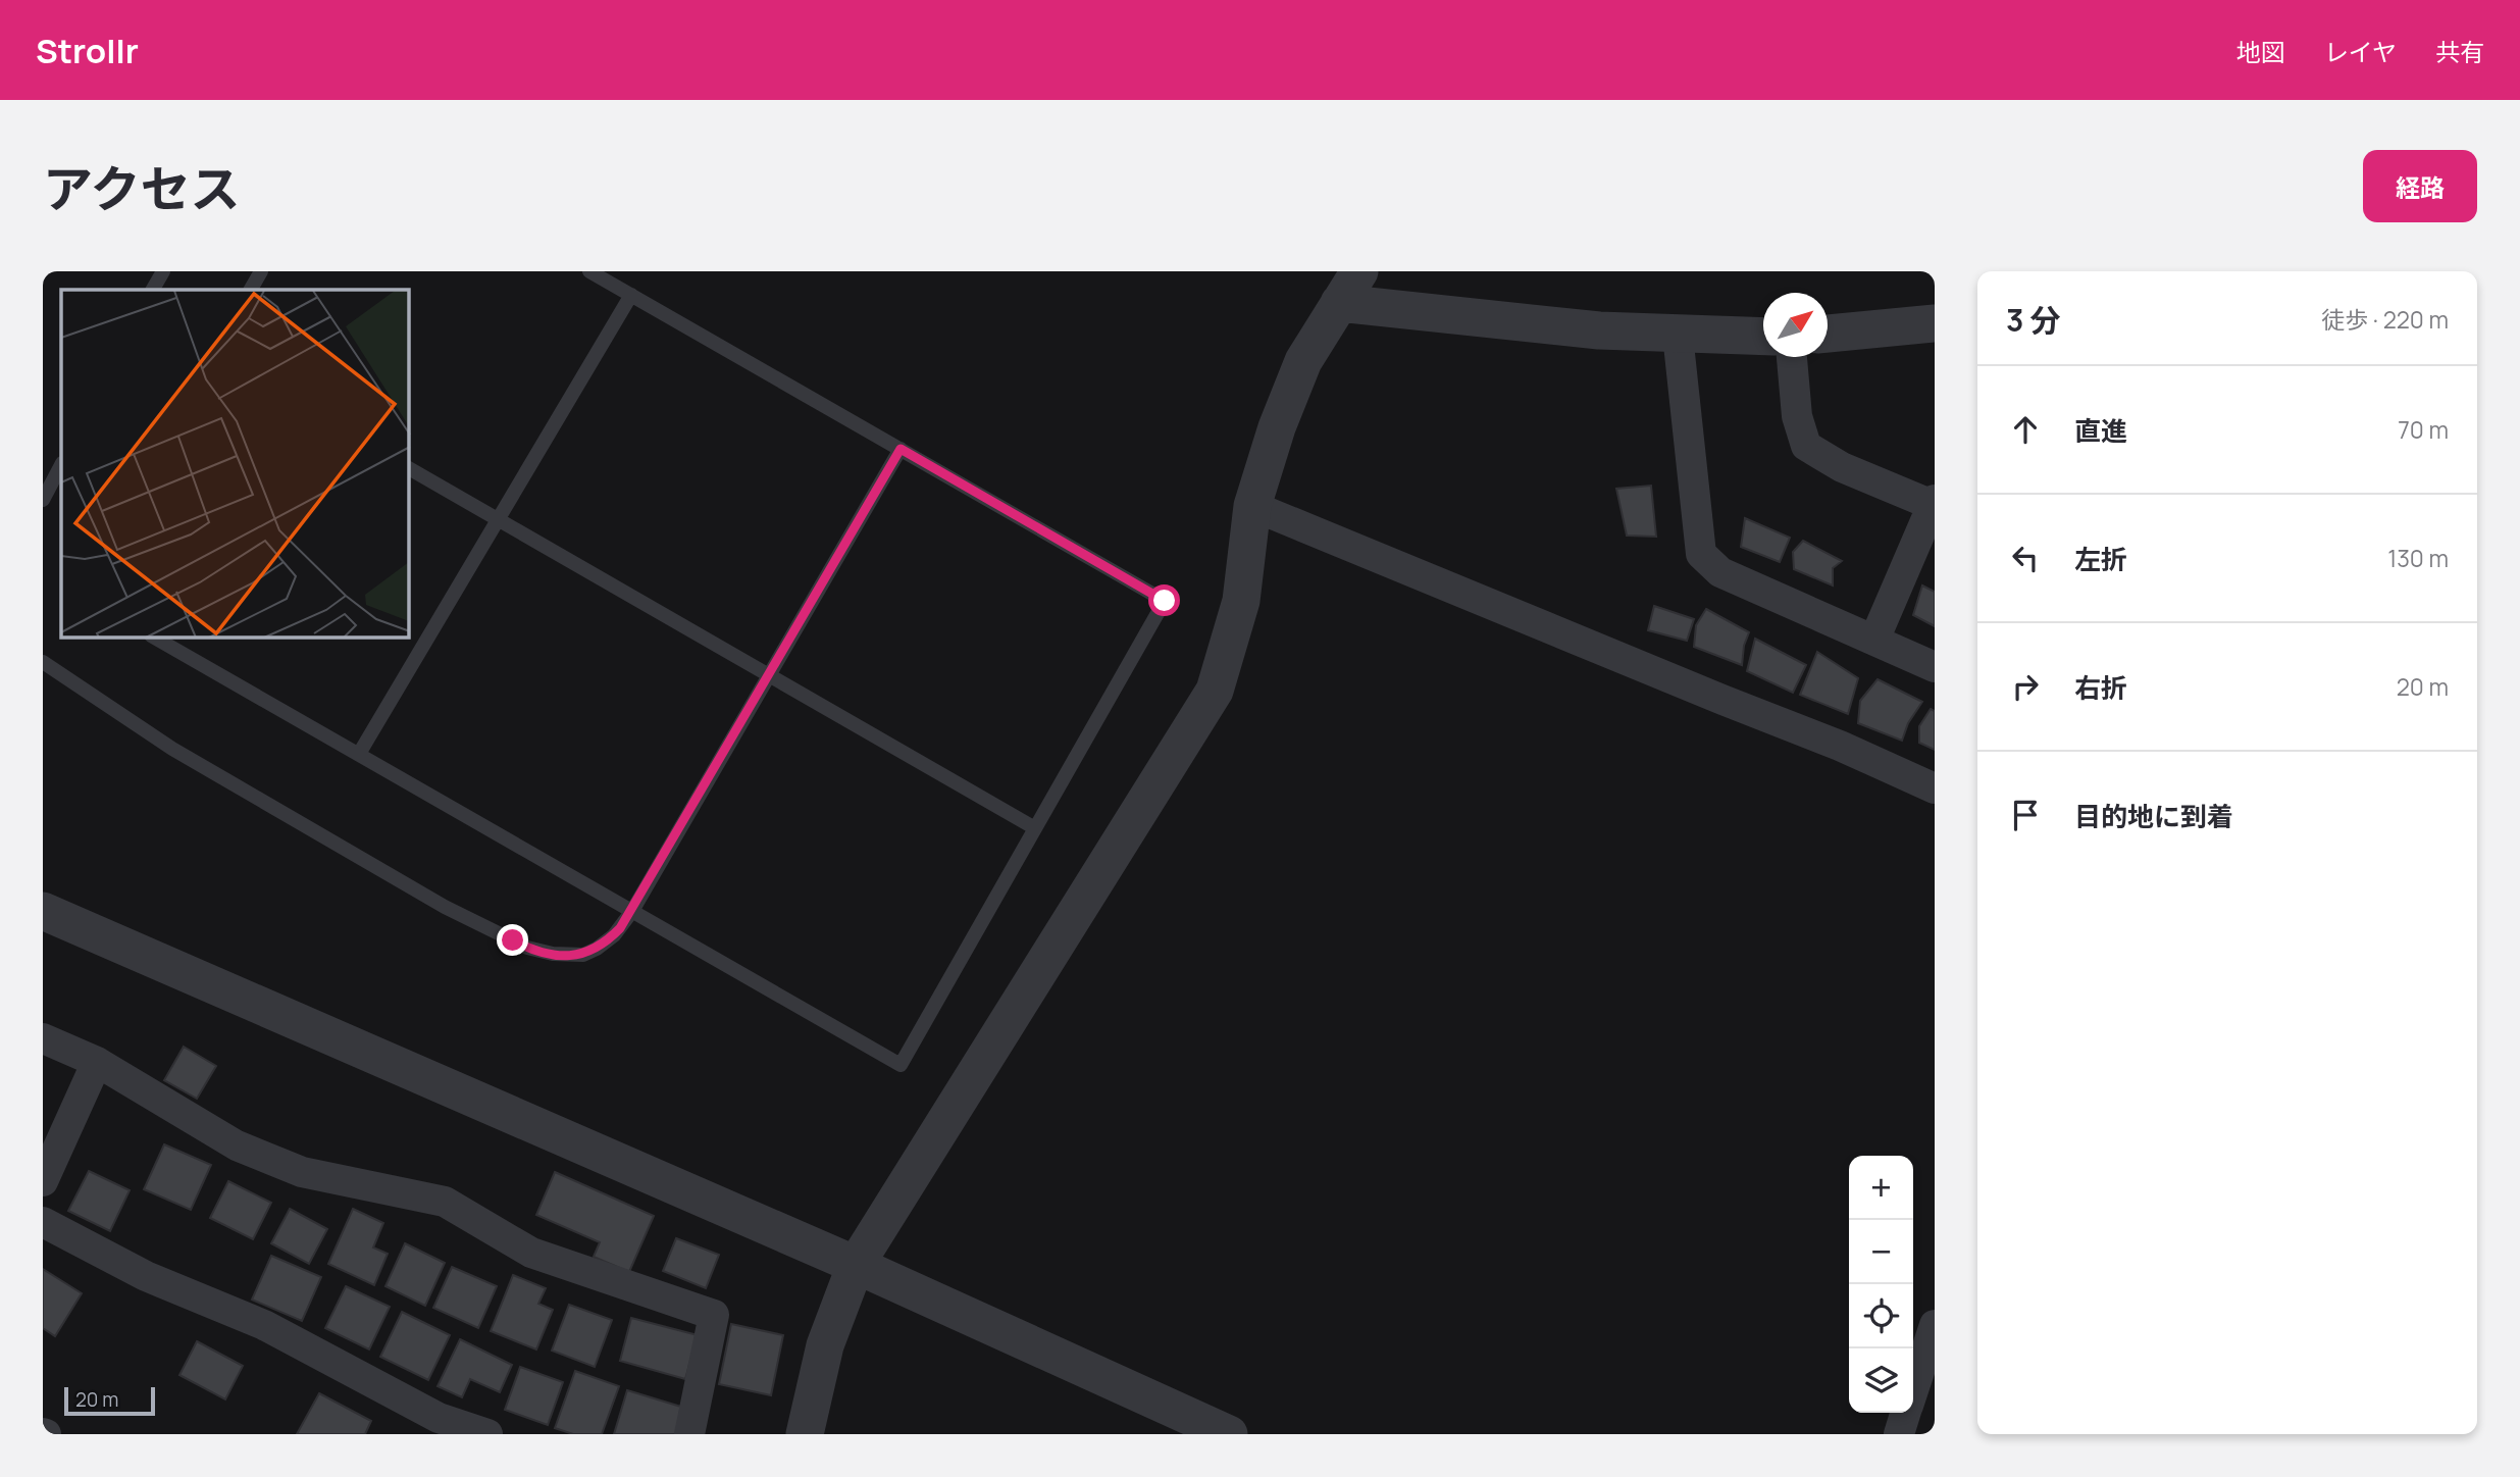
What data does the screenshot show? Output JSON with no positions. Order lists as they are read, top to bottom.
{
  "scale_bar": "20 m",
  "north": "top right",
  "page": {
    "header": "Strollr",
    "nav": ["地図", "レイヤ", "共有"],
    "title": "アクセス",
    "buttons": "経路",
    "heading": ["3 分", "徒歩 · 220 m"],
    "list": [
      ["直進", "70 m"],
      ["左折", "130 m"],
      ["右折", "20 m"],
      "目的地に到着"
    ],
    "map_buttons": ["+", "−"],
    "scale": "20 m"
  }
}
